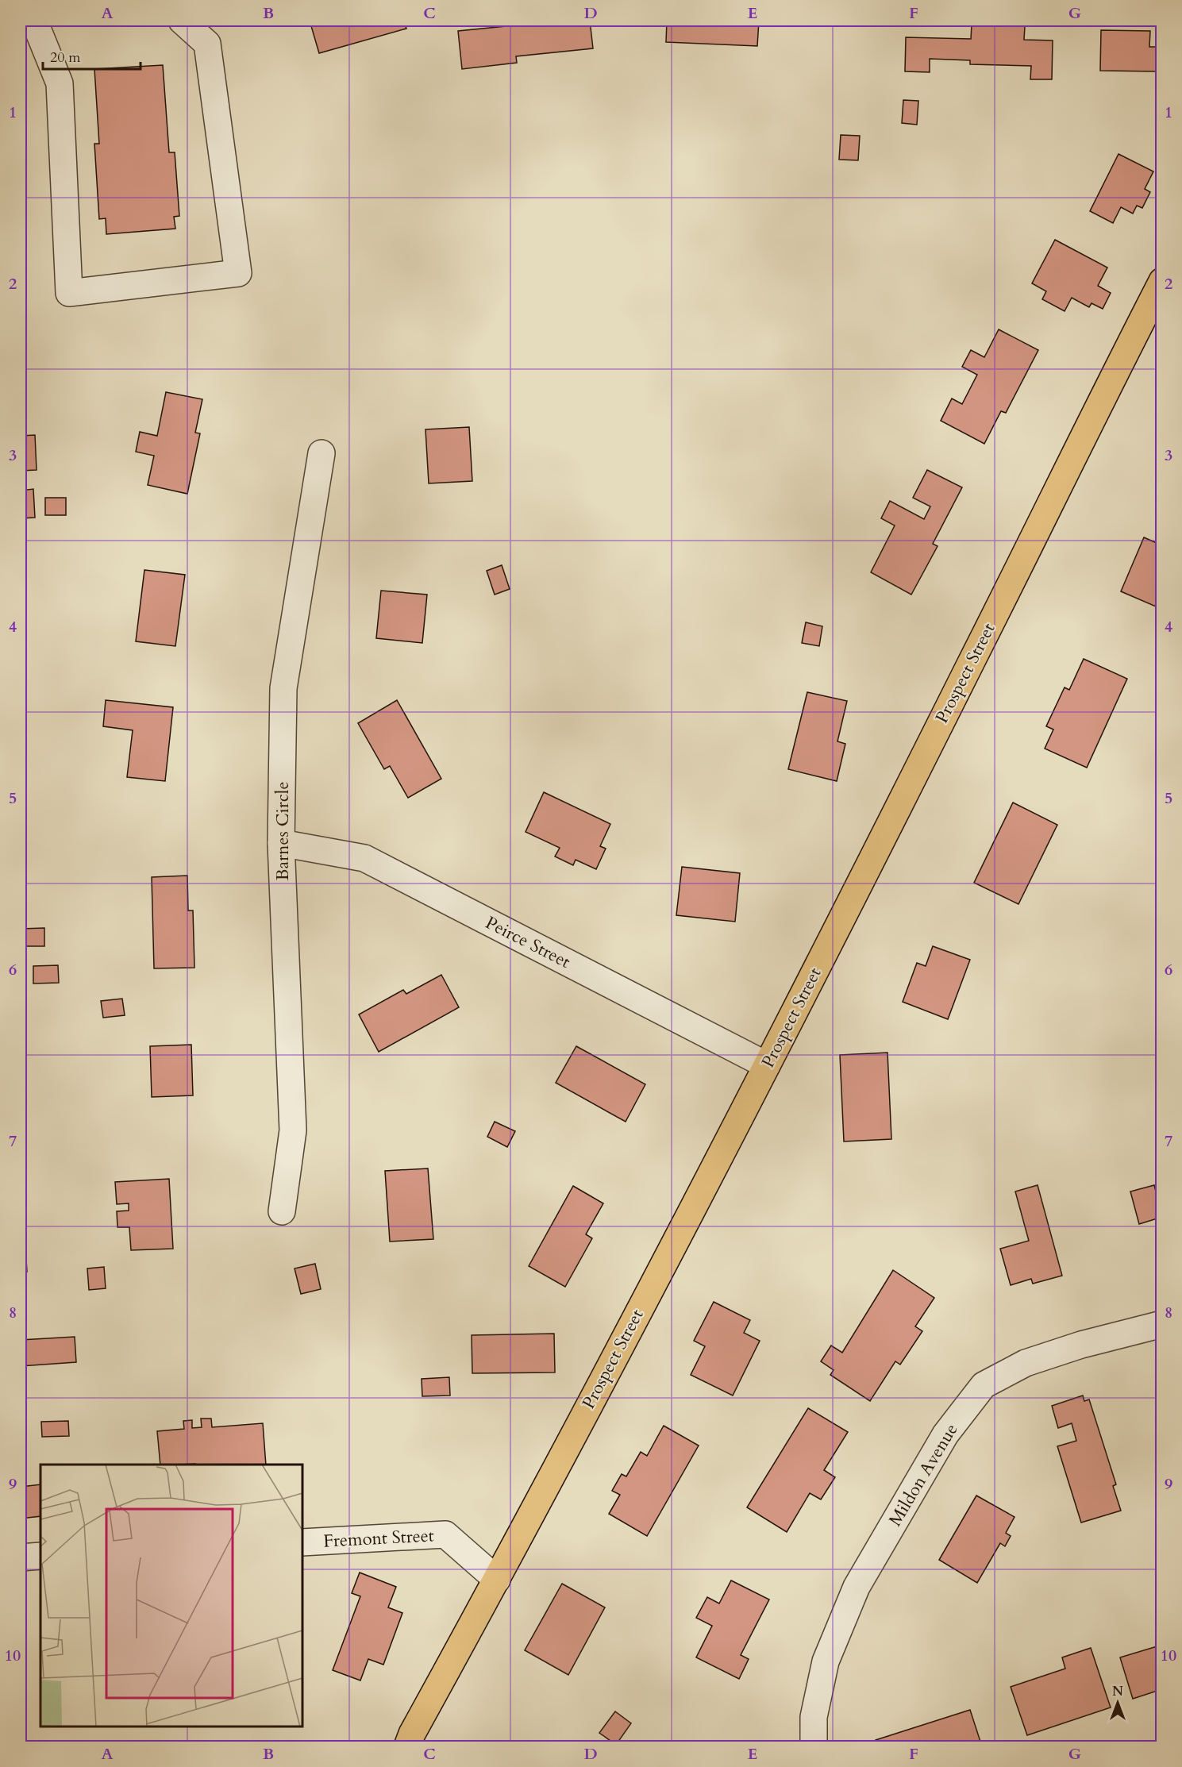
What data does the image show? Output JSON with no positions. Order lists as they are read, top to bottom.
{
  "streets": {
    "main road": ["Prospect Street"],
    "street": [
      "Barnes Circle",
      "Peirce Street",
      "Mildon Avenue",
      "Fremont Street"
    ]
  },
  "crossings": [
    ["Prospect Street", "Peirce Street"],
    ["Prospect Street", "Fremont Street"],
    ["Barnes Circle", "Peirce Street"]
  ],
  "scale_bar": "20 m",
  "north": "top",
  "grid": {
    "columns": [
      "A",
      "B",
      "C",
      "D",
      "E",
      "F",
      "G"
    ],
    "rows": [
      "1",
      "2",
      "3",
      "4",
      "5",
      "6",
      "7",
      "8",
      "9",
      "10"
    ]
  }
}
